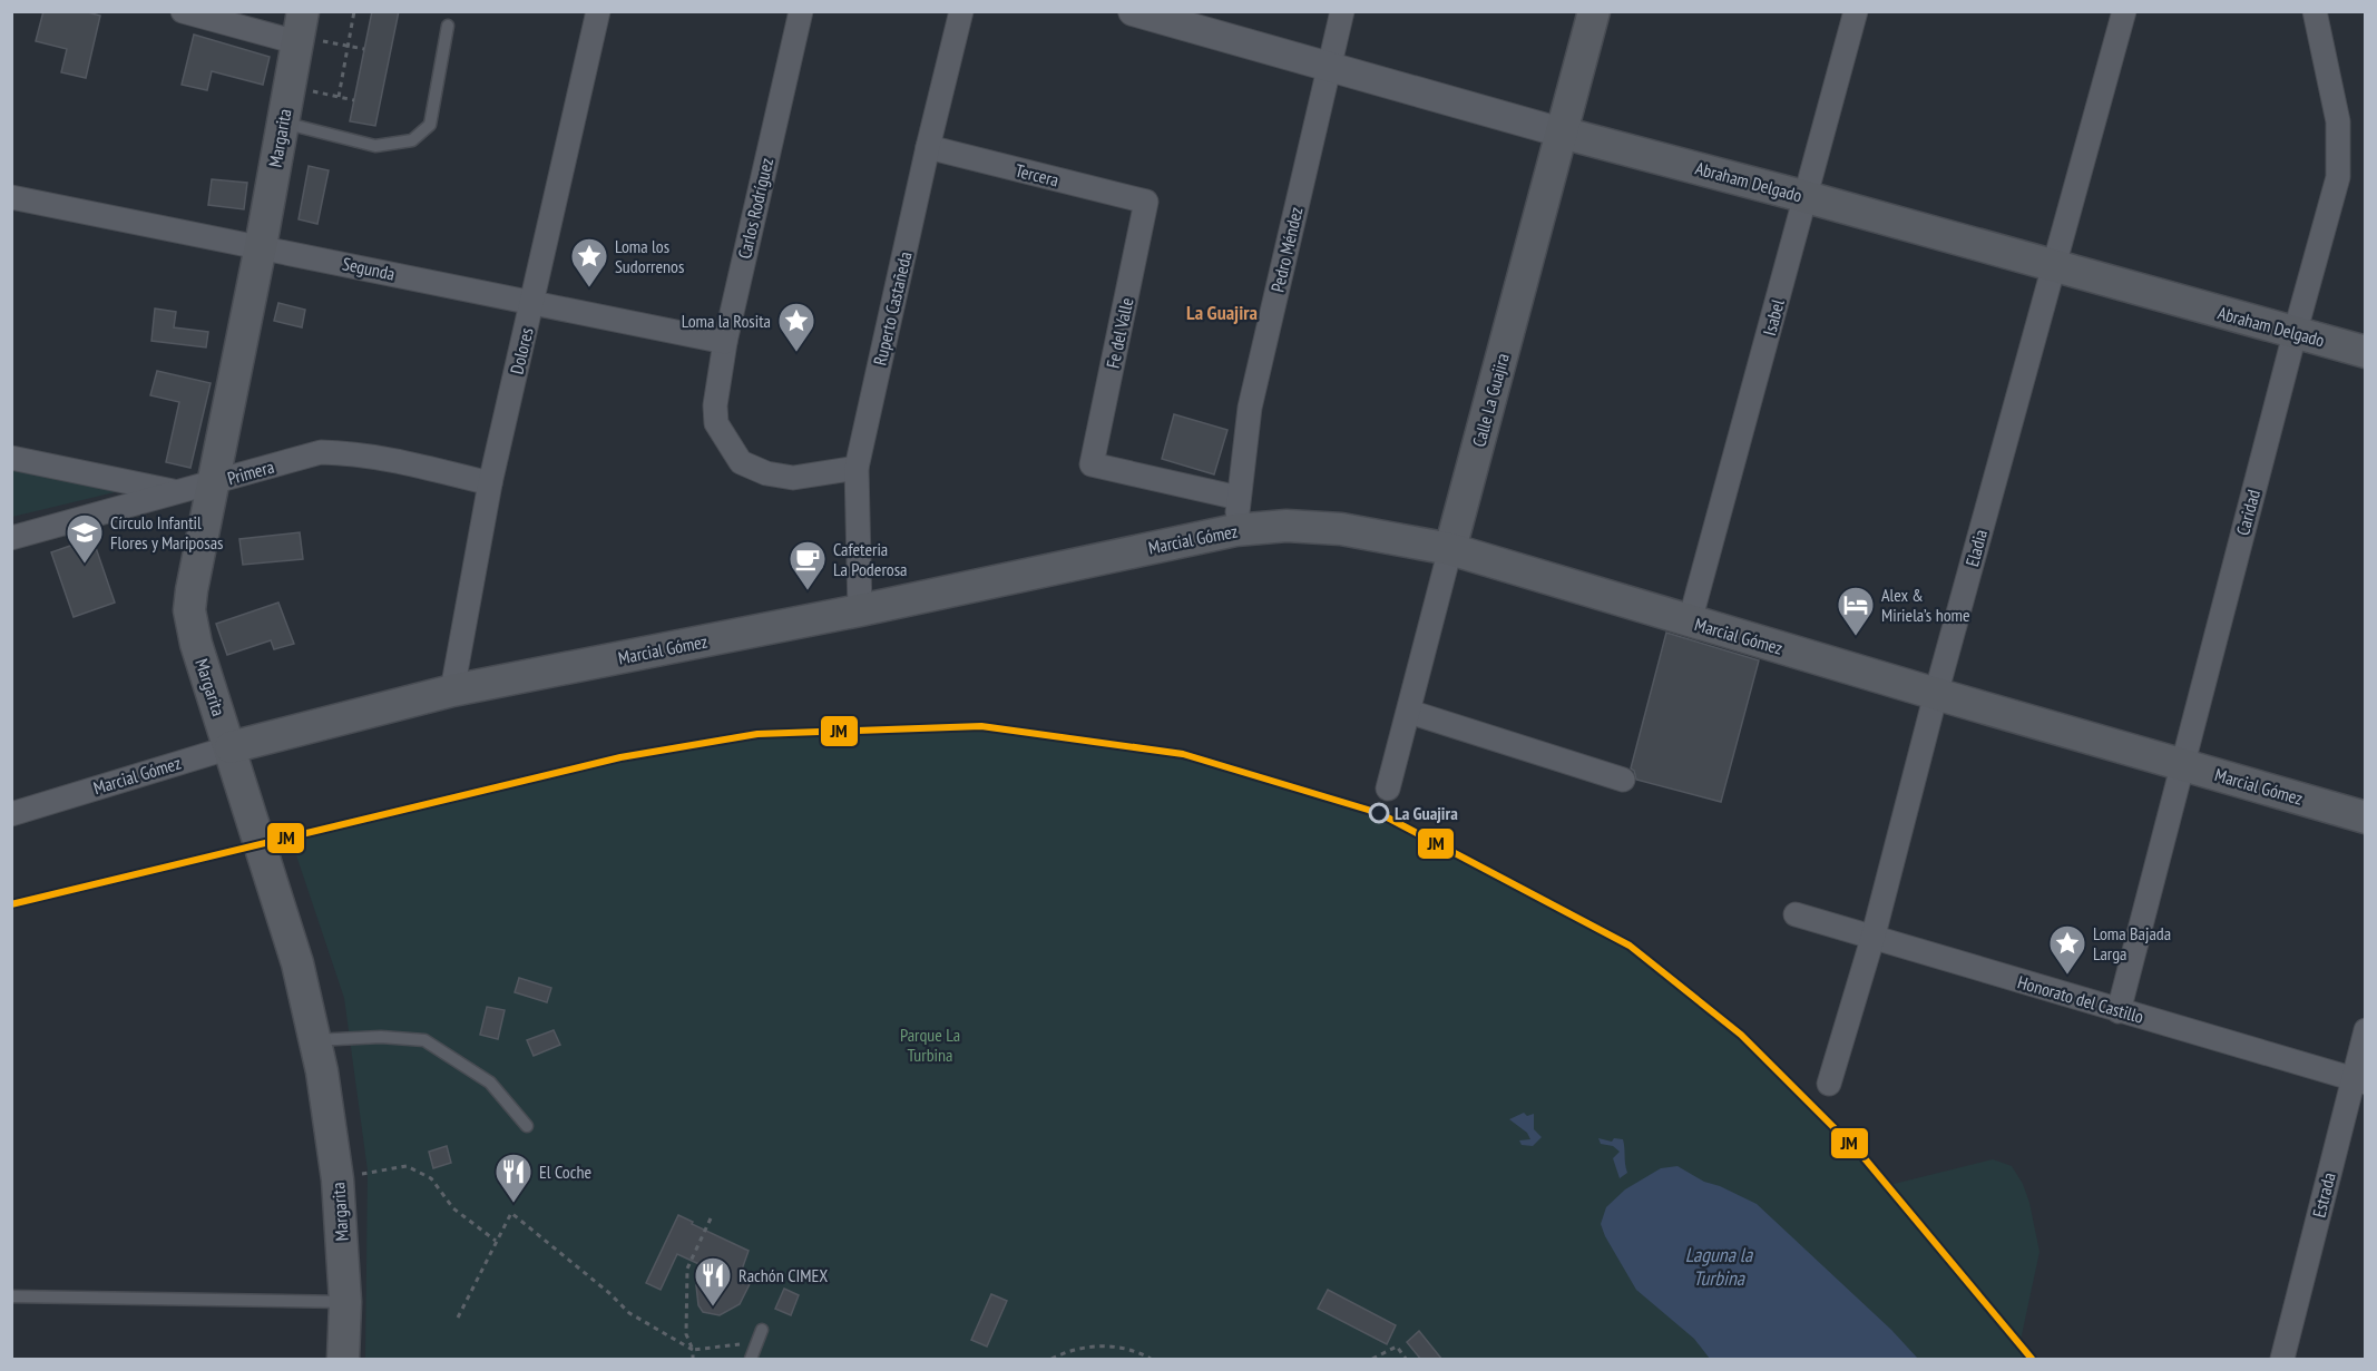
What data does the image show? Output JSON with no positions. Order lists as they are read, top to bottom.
{
  "streets": {
    "main road": [
      "Margarita",
      "Abraham Delgado",
      "Calle La Guajira",
      "Marcial Gómez"
    ],
    "street": [
      "Tercera",
      "Carlos Rodríguez",
      "Pedro Méndez",
      "Segunda",
      "Ruperto Castañeda",
      "Isabel",
      "Fe del Valle",
      "Dolores",
      "Primera",
      "Caridad",
      "Eladia",
      "Honorato del Castillo",
      "Estrada"
    ]
  },
  "crossings": [
    ["Margarita", "Segunda"],
    ["Margarita", "Primera"],
    ["Margarita", "Marcial Gómez"],
    ["Tercera", "Ruperto Castañeda"],
    ["Tercera", "Fe del Valle"],
    ["Abraham Delgado", "Pedro Méndez"],
    ["Abraham Delgado", "Isabel"],
    ["Abraham Delgado", "Calle La Guajira"],
    ["Abraham Delgado", "Caridad"],
    ["Abraham Delgado", "Eladia"],
    ["Carlos Rodríguez", "Segunda"],
    ["Carlos Rodríguez", "Ruperto Castañeda"],
    ["Pedro Méndez", "Fe del Valle"],
    ["Pedro Méndez", "Marcial Gómez"],
    ["Segunda", "Dolores"],
    ["Ruperto Castañeda", "Marcial Gómez"],
    ["Isabel", "Marcial Gómez"],
    ["Dolores", "Primera"],
    ["Dolores", "Marcial Gómez"],
    ["Calle La Guajira", "Marcial Gómez"],
    ["Caridad", "Marcial Gómez"],
    ["Caridad", "Honorato del Castillo"],
    ["Marcial Gómez", "Eladia"],
    ["Eladia", "Honorato del Castillo"],
    ["Honorato del Castillo", "Estrada"]
  ],
  "districts": ["La Guajira"],
  "water": ["Laguna la Turbina"],
  "parks": ["Parque La Turbina"],
  "places": {
    "place": ["Loma los Sudorrenos", "Loma la Rosita", "Loma Bajada Larga"],
    "school or university": ["Círculo Infantil Flores y Mariposas"],
    "cafe": ["Cafeteria La Poderosa"],
    "hotel": ["Alex & Miriela’s home"],
    "other": ["La Guajira"],
    "restaurant": ["El Coche", "Rachón CIMEX"]
  },
  "lines": ["transit line JM"]
}
